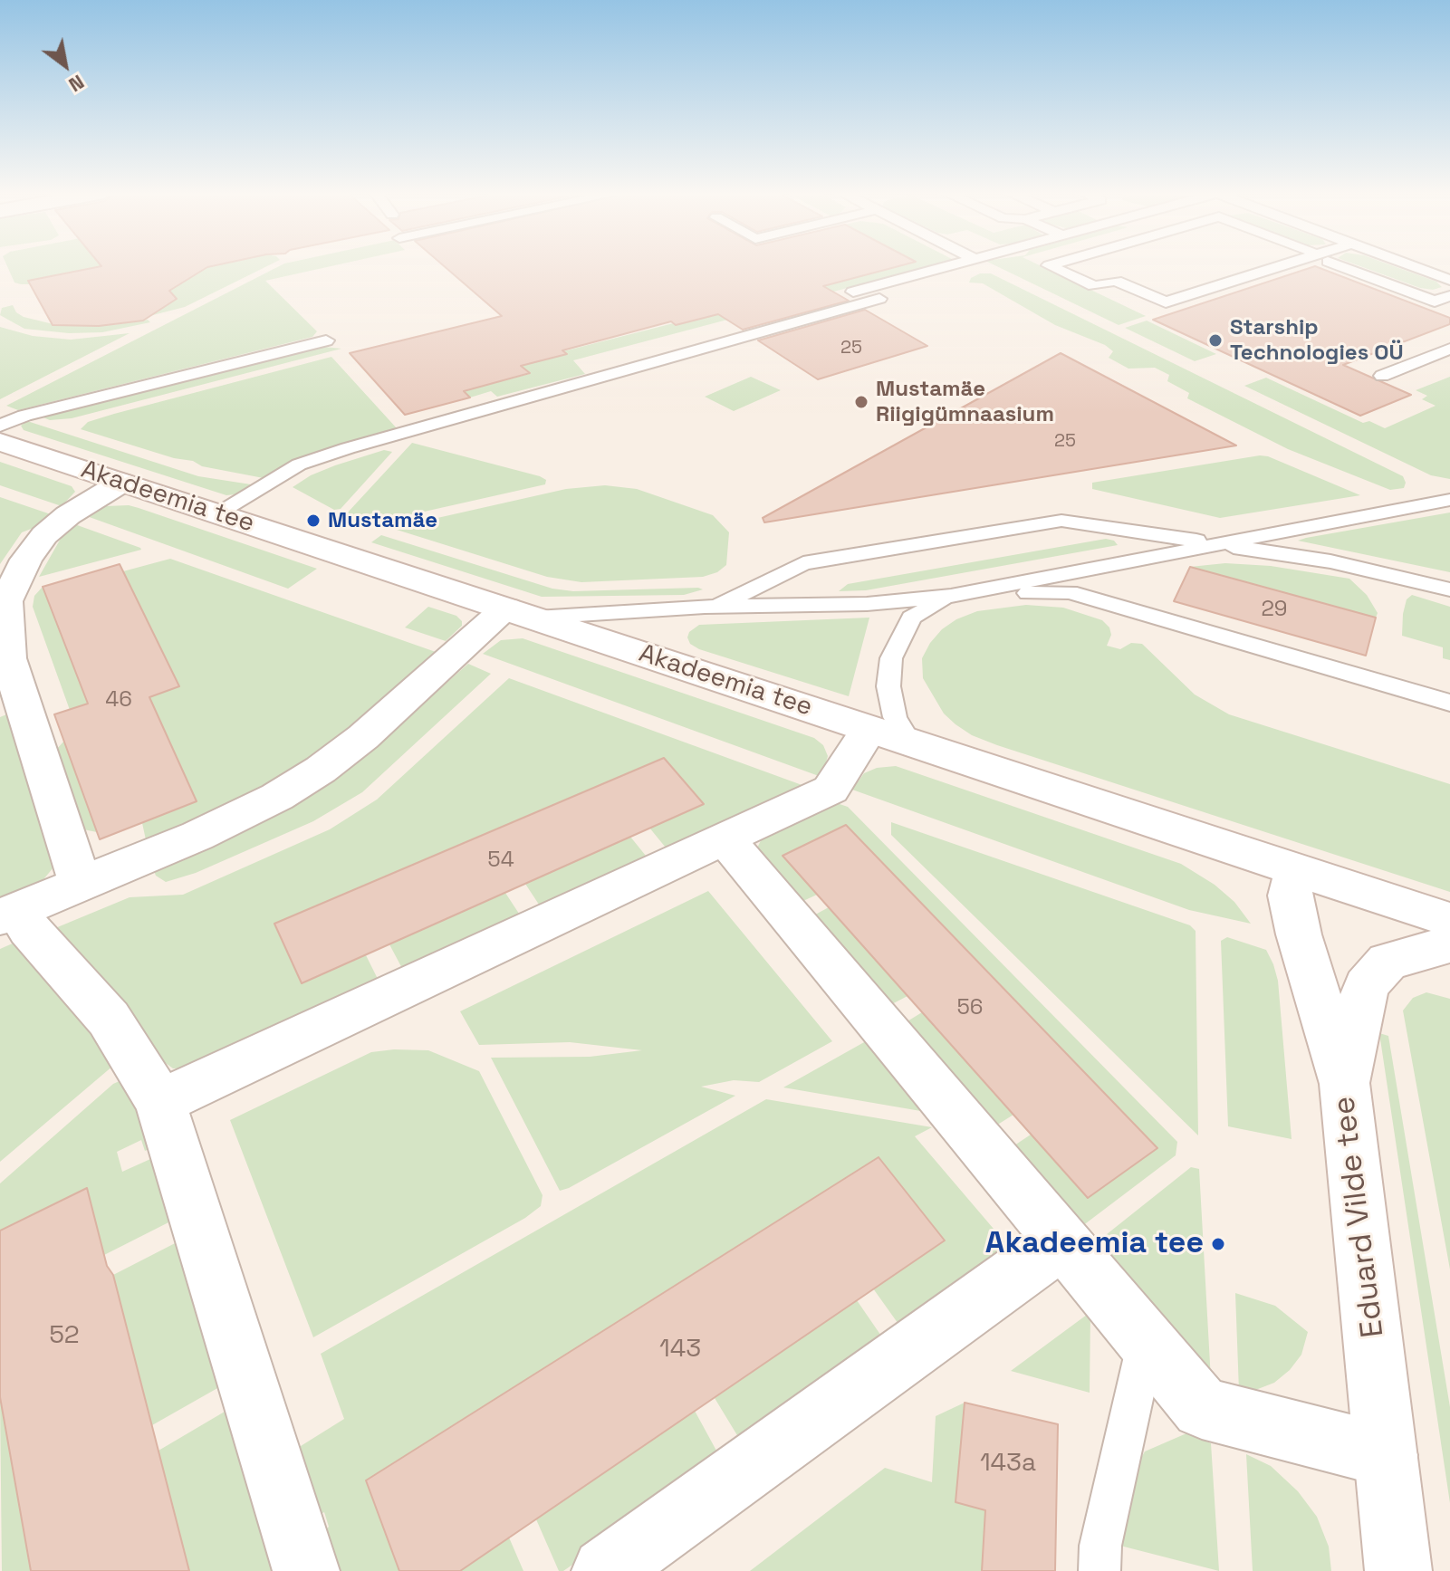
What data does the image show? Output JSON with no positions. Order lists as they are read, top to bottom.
{
  "streets": {
    "street": ["Akadeemia tee", "Eduard Vilde tee"]
  },
  "crossings": [
    ["Akadeemia tee", "Eduard Vilde tee"]
  ],
  "places": [
    "Starship Technologies OÜ",
    "Mustamäe Riigigümnaasium",
    "Mustamäe",
    "Akadeemia tee"
  ],
  "house_numbers": [
    "25",
    "25",
    "29",
    "46",
    "54",
    "56",
    "52",
    "143",
    "143a"
  ],
  "north": "bottom right"
}
